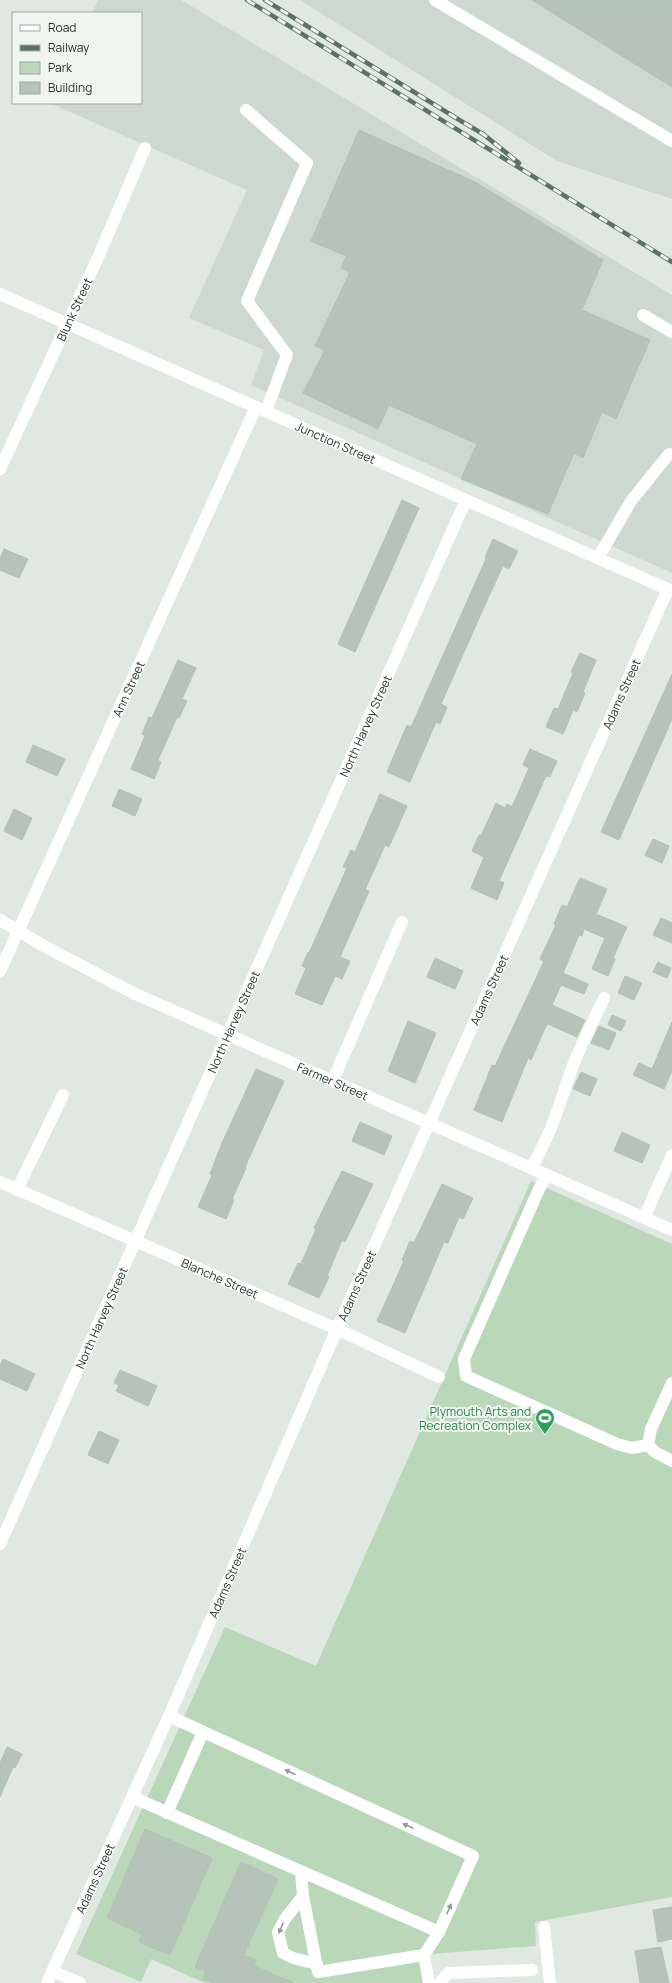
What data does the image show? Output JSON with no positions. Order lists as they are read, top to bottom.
{
  "streets": {
    "street": [
      "Blunk Street",
      "Junction Street",
      "Ann Street",
      "Adams Street",
      "North Harvey Street",
      "Farmer Street",
      "Blanche Street"
    ]
  },
  "crossings": [
    ["Blunk Street", "Junction Street"],
    ["Junction Street", "Ann Street"],
    ["Junction Street", "Adams Street"],
    ["Junction Street", "North Harvey Street"],
    ["Ann Street", "Farmer Street"],
    ["Adams Street", "Farmer Street"],
    ["Adams Street", "Blanche Street"],
    ["North Harvey Street", "Farmer Street"],
    ["North Harvey Street", "Blanche Street"]
  ],
  "places": {
    "sports": ["Plymouth Arts and Recreation Complex"]
  },
  "legend": [
    "Road",
    "Railway",
    "Park",
    "Building"
  ]
}
